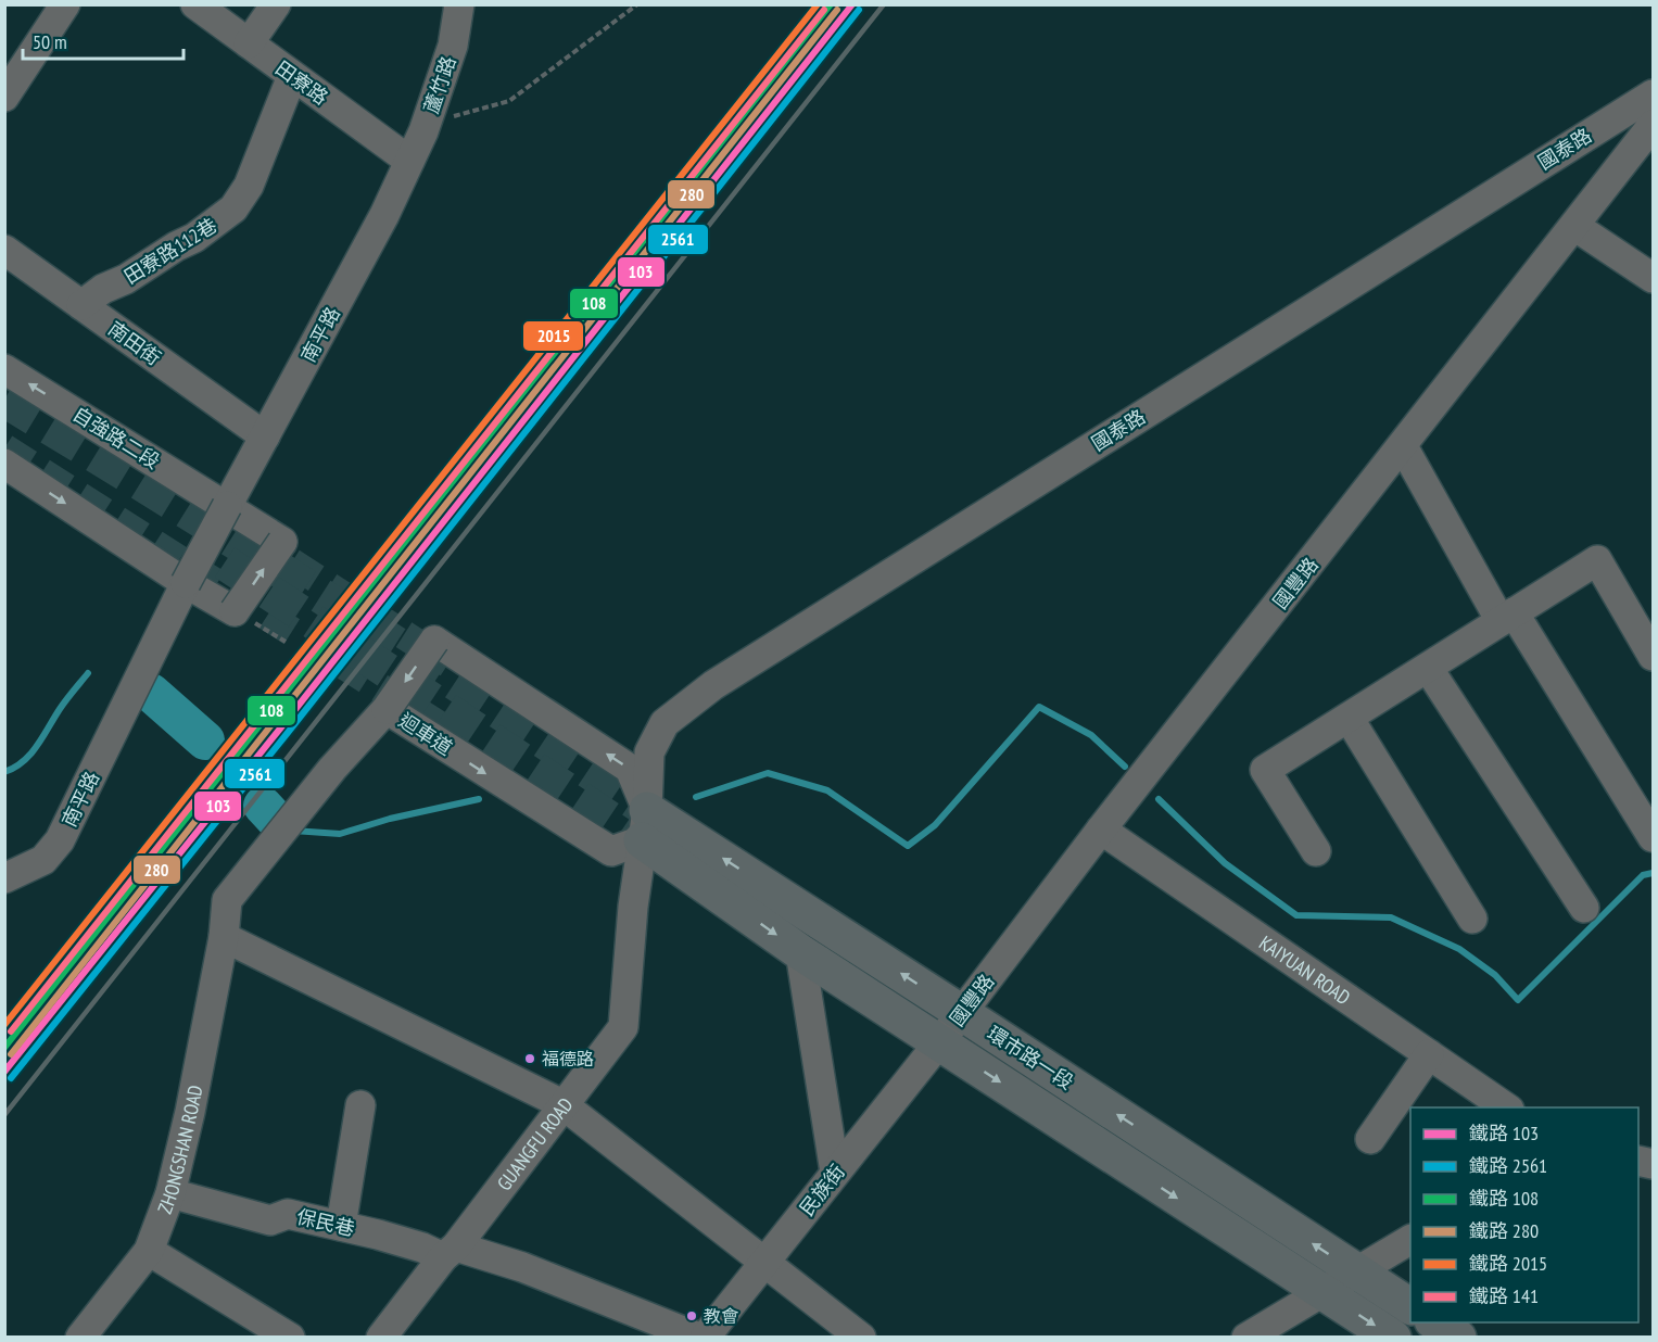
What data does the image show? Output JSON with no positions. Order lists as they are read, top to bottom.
{
  "streets": {
    "main road": ["環市路一段"],
    "street": [
      "田寮路",
      "蘆竹路",
      "國泰路",
      "田寮路112巷",
      "南平路",
      "南田街",
      "自強路二段",
      "國豐路",
      "迴車道",
      "KAIYUAN ROAD",
      "GUANGFU ROAD",
      "ZHONGSHAN ROAD",
      "民族街",
      "保民巷"
    ]
  },
  "crossings": [
    ["田寮路", "蘆竹路"],
    ["田寮路", "田寮路112巷"],
    ["田寮路", "南平路"],
    ["蘆竹路", "南平路"],
    ["國泰路", "迴車道"],
    ["國泰路", "環市路一段"],
    ["國泰路", "GUANGFU ROAD"],
    ["田寮路112巷", "南田街"],
    ["南平路", "南田街"],
    ["南平路", "自強路二段"],
    ["國豐路", "KAIYUAN ROAD"],
    ["國豐路", "環市路一段"],
    ["國豐路", "民族街"],
    ["迴車道", "環市路一段"],
    ["迴車道", "GUANGFU ROAD"],
    ["迴車道", "ZHONGSHAN ROAD"],
    ["環市路一段", "GUANGFU ROAD"],
    ["環市路一段", "民族街"],
    ["GUANGFU ROAD", "保民巷"],
    ["ZHONGSHAN ROAD", "保民巷"]
  ],
  "places": ["福德路", "教會"],
  "lines": [
    "rail line 103",
    "rail line 108",
    "rail line 2015",
    "rail line 2561",
    "rail line 280",
    "rail line 141"
  ],
  "legend": [
    "鐵路 103",
    "鐵路 2561",
    "鐵路 108",
    "鐵路 280",
    "鐵路 2015",
    "鐵路 141"
  ],
  "scale_bar": "50 m"
}
